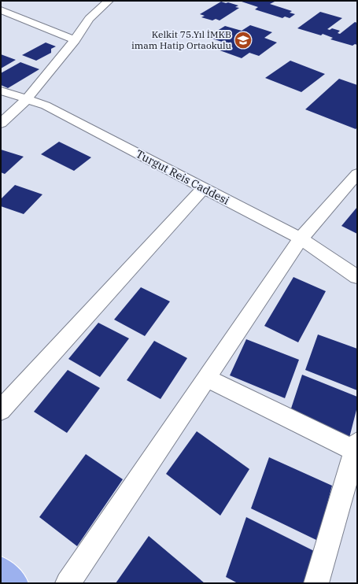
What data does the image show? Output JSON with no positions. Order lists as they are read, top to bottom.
{
  "streets": {
    "street": ["Turgut Reis Caddesi"]
  },
  "places": {
    "school or university": ["Kelkit 75.Yıl İMKB imam Hatip Ortaokulu"]
  }
}
